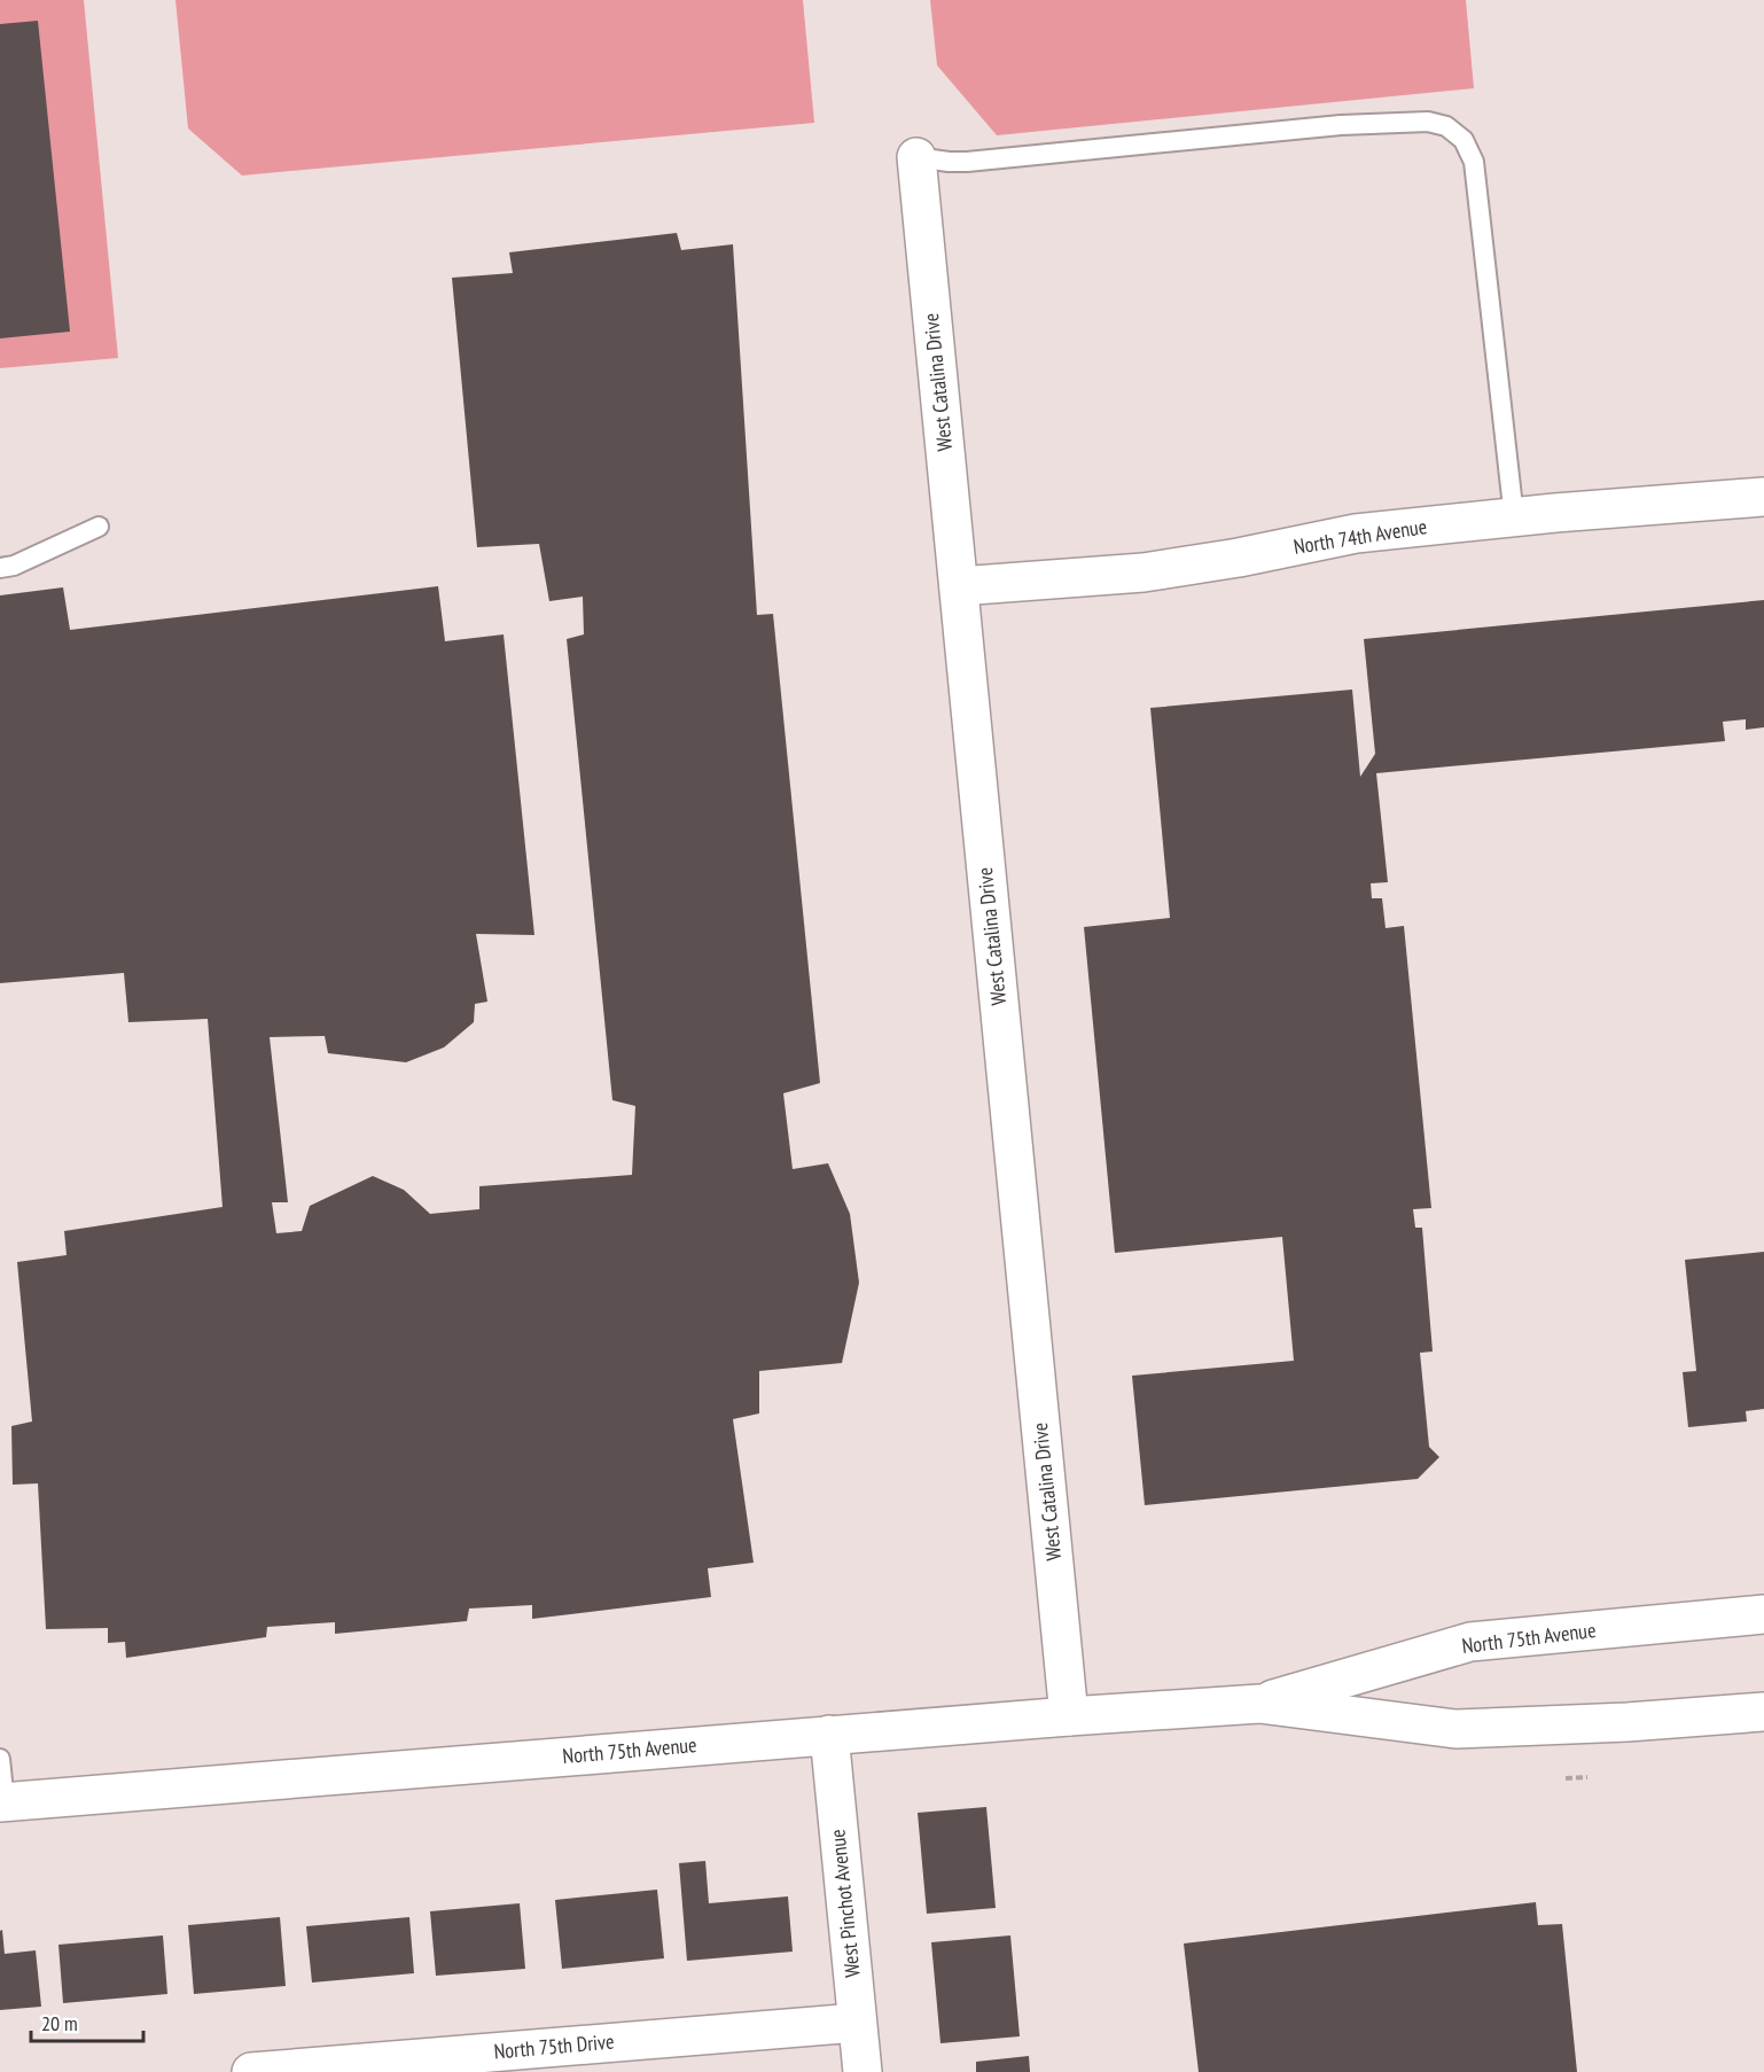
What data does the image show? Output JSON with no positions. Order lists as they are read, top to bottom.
{
  "streets": {
    "street": [
      "West Catalina Drive",
      "North 74th Avenue",
      "North 75th Avenue",
      "West Pinchot Avenue",
      "North 75th Drive"
    ]
  },
  "crossings": [
    ["West Catalina Drive", "North 74th Avenue"],
    ["West Catalina Drive", "North 75th Avenue"],
    ["North 75th Avenue", "West Pinchot Avenue"],
    ["West Pinchot Avenue", "North 75th Drive"]
  ],
  "scale_bar": "20 m"
}
